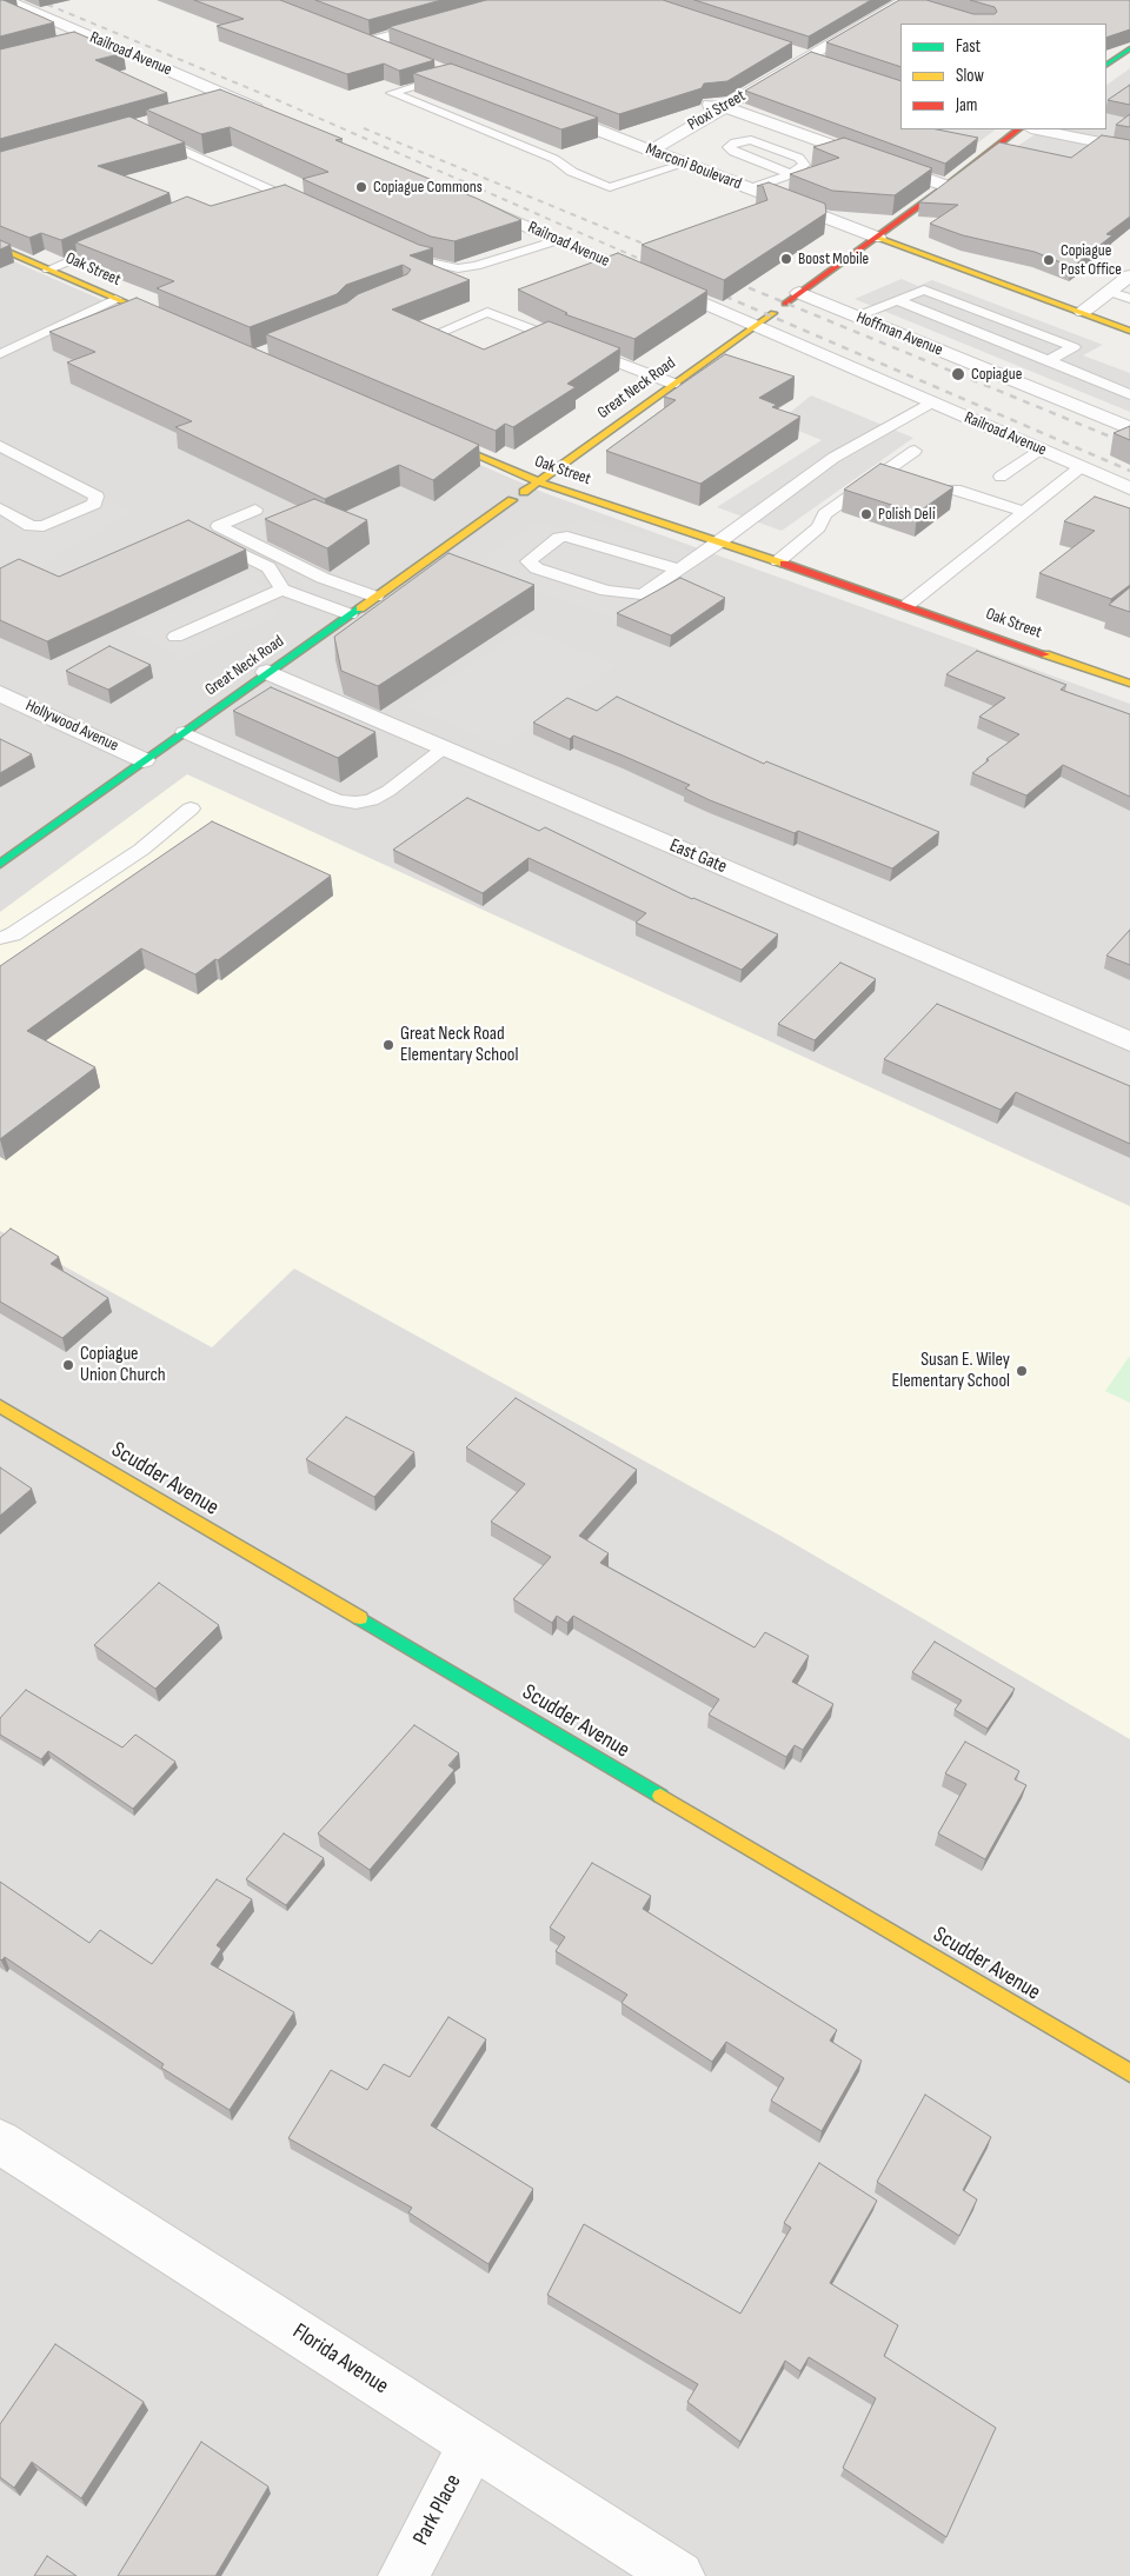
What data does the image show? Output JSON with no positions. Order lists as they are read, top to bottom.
{
  "streets": {
    "main road": [
      "Marconi Boulevard",
      "Oak Street",
      "Great Neck Road",
      "Scudder Avenue"
    ],
    "street": [
      "Railroad Avenue",
      "Pioxi Street",
      "Hoffman Avenue",
      "Hollywood Avenue",
      "East Gate",
      "Florida Avenue",
      "Park Place"
    ]
  },
  "crossings": [
    ["Railroad Avenue", "Great Neck Road"],
    ["Pioxi Street", "Marconi Boulevard"],
    ["Oak Street", "Great Neck Road"],
    ["Great Neck Road", "Hollywood Avenue"],
    ["Great Neck Road", "East Gate"],
    ["Florida Avenue", "Park Place"]
  ],
  "places": [
    "Copiague Commons",
    "Boost Mobile",
    "Copiague Post Office",
    "Copiague",
    "Polish Deli",
    "Great Neck Road Elementary School",
    "Copiague Union Church",
    "Susan E. Wiley Elementary School"
  ],
  "legend": ["Fast", "Slow", "Jam"]
}
